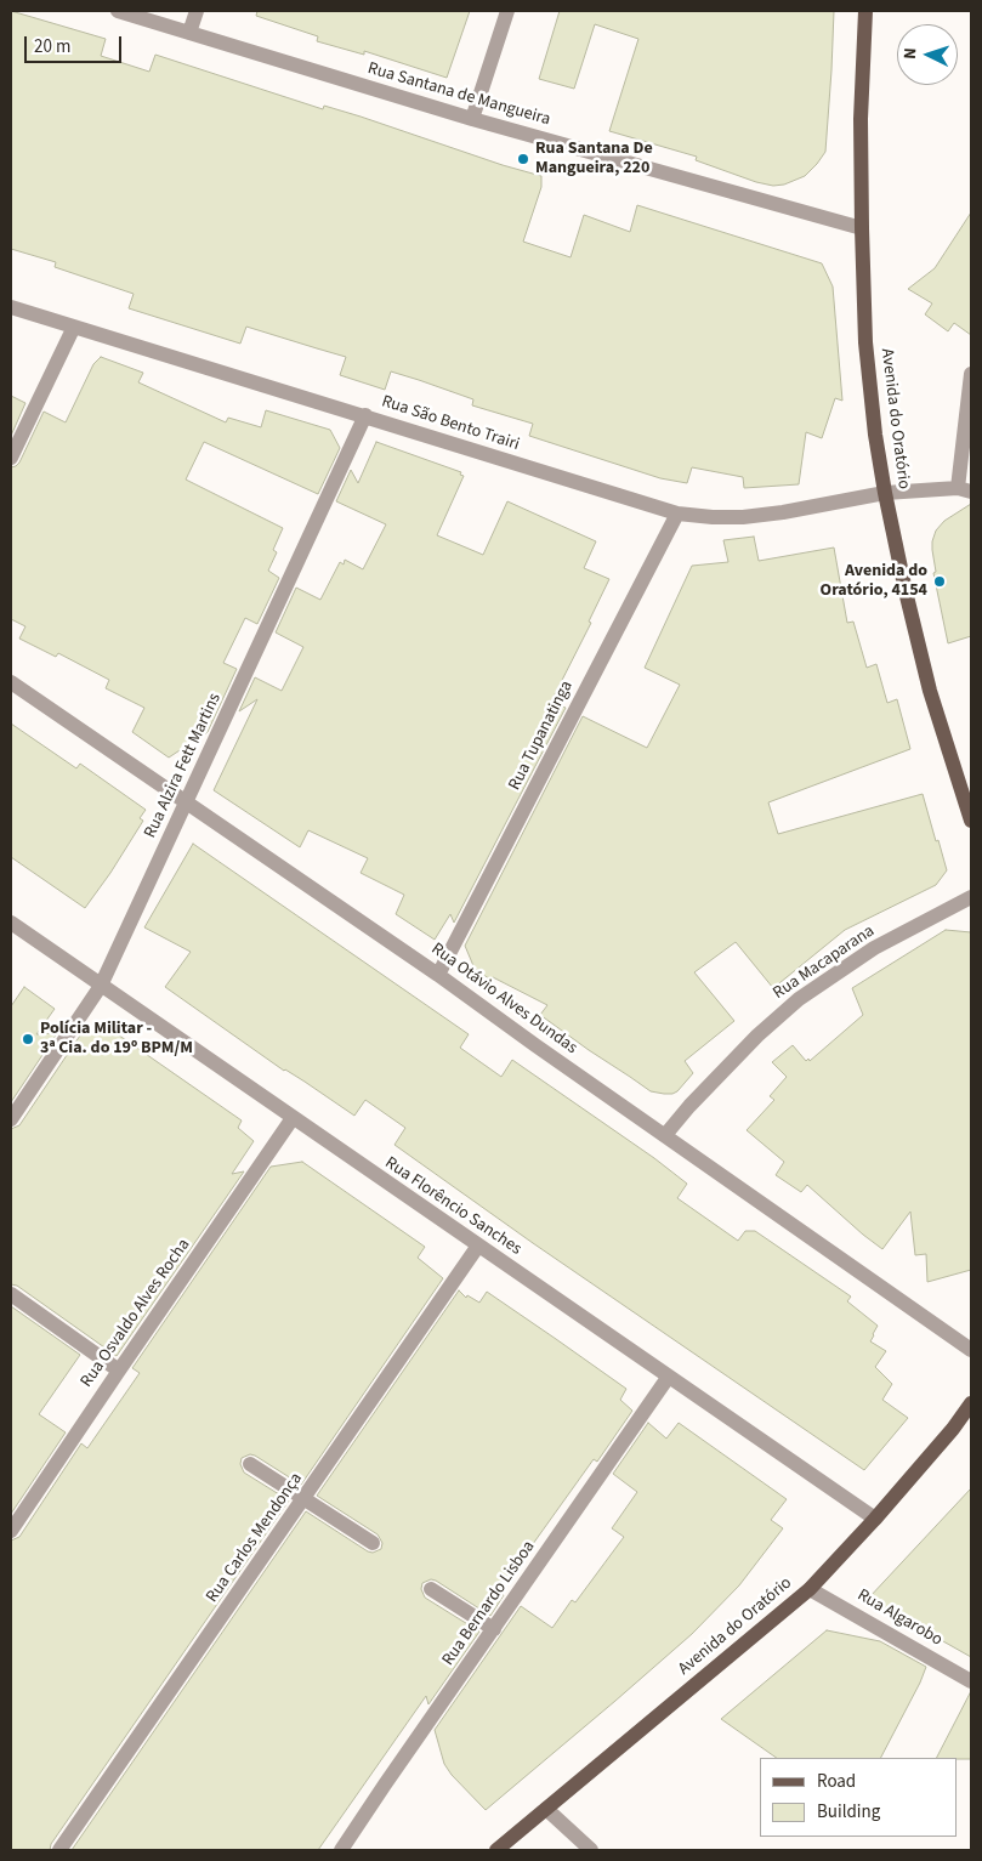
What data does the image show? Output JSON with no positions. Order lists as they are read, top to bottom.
{
  "streets": {
    "main road": ["Avenida do Oratório"],
    "street": [
      "Rua Santana de Mangueira",
      "Rua São Bento Trairi",
      "Rua Tupanatinga",
      "Rua Alzira Fett Martins",
      "Rua Macaparana",
      "Rua Otávio Alves Dundas",
      "Rua Florêncio Sanches",
      "Rua Osvaldo Alves Rocha",
      "Rua Carlos Mendonça",
      "Rua Bernardo Lisboa",
      "Rua Algarobo"
    ]
  },
  "crossings": [
    ["Rua Santana de Mangueira", "Avenida do Oratório"],
    ["Avenida do Oratório", "Rua São Bento Trairi"],
    ["Avenida do Oratório", "Rua Florêncio Sanches"],
    ["Avenida do Oratório", "Rua Algarobo"],
    ["Rua São Bento Trairi", "Rua Tupanatinga"],
    ["Rua São Bento Trairi", "Rua Alzira Fett Martins"],
    ["Rua Tupanatinga", "Rua Otávio Alves Dundas"],
    ["Rua Alzira Fett Martins", "Rua Otávio Alves Dundas"],
    ["Rua Alzira Fett Martins", "Rua Florêncio Sanches"],
    ["Rua Macaparana", "Rua Otávio Alves Dundas"],
    ["Rua Florêncio Sanches", "Rua Osvaldo Alves Rocha"],
    ["Rua Florêncio Sanches", "Rua Carlos Mendonça"],
    ["Rua Florêncio Sanches", "Rua Bernardo Lisboa"]
  ],
  "places": ["Rua Santana De Mangueira, 220", "Avenida do Oratório, 4154", "Polícia Militar - 3ª Cia. do 19º BPM/M"],
  "legend": ["Road", "Building"],
  "scale_bar": "20 m",
  "north": "left"
}
